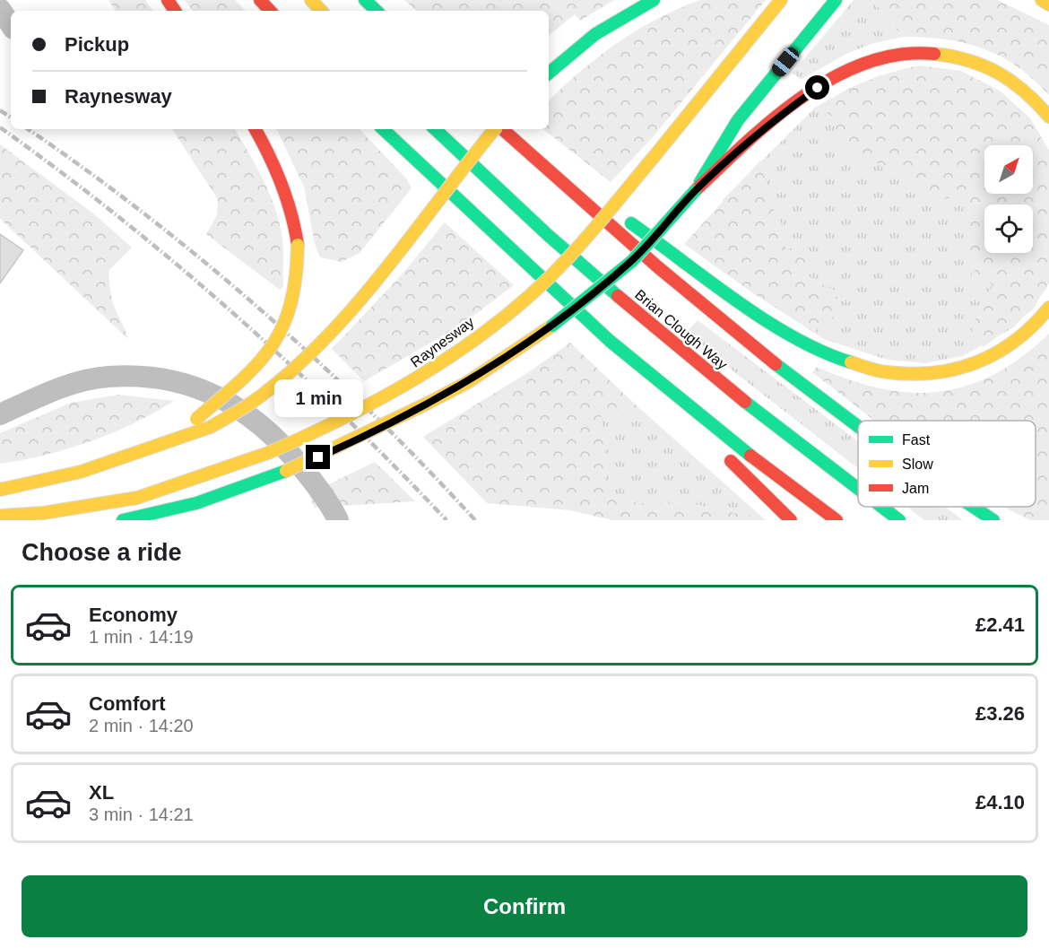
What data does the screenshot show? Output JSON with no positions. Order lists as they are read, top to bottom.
{
  "streets": {
    "main road": ["Brian Clough Way", "Raynesway"]
  },
  "legend": ["Fast", "Slow", "Jam"],
  "north": "top right",
  "page": {
    "banner": ["Pickup", "Raynesway"],
    "bubble": "1 min",
    "heading": "Choose a ride",
    "list": [
      {
        "name": "Economy",
        "note": "1 min · 14:19",
        "value": "£2.41"
      },
      {
        "name": "Comfort",
        "note": "2 min · 14:20",
        "value": "£3.26"
      },
      {
        "name": "XL",
        "note": "3 min · 14:21",
        "value": "£4.10"
      }
    ],
    "buttons": "Confirm"
  }
}
